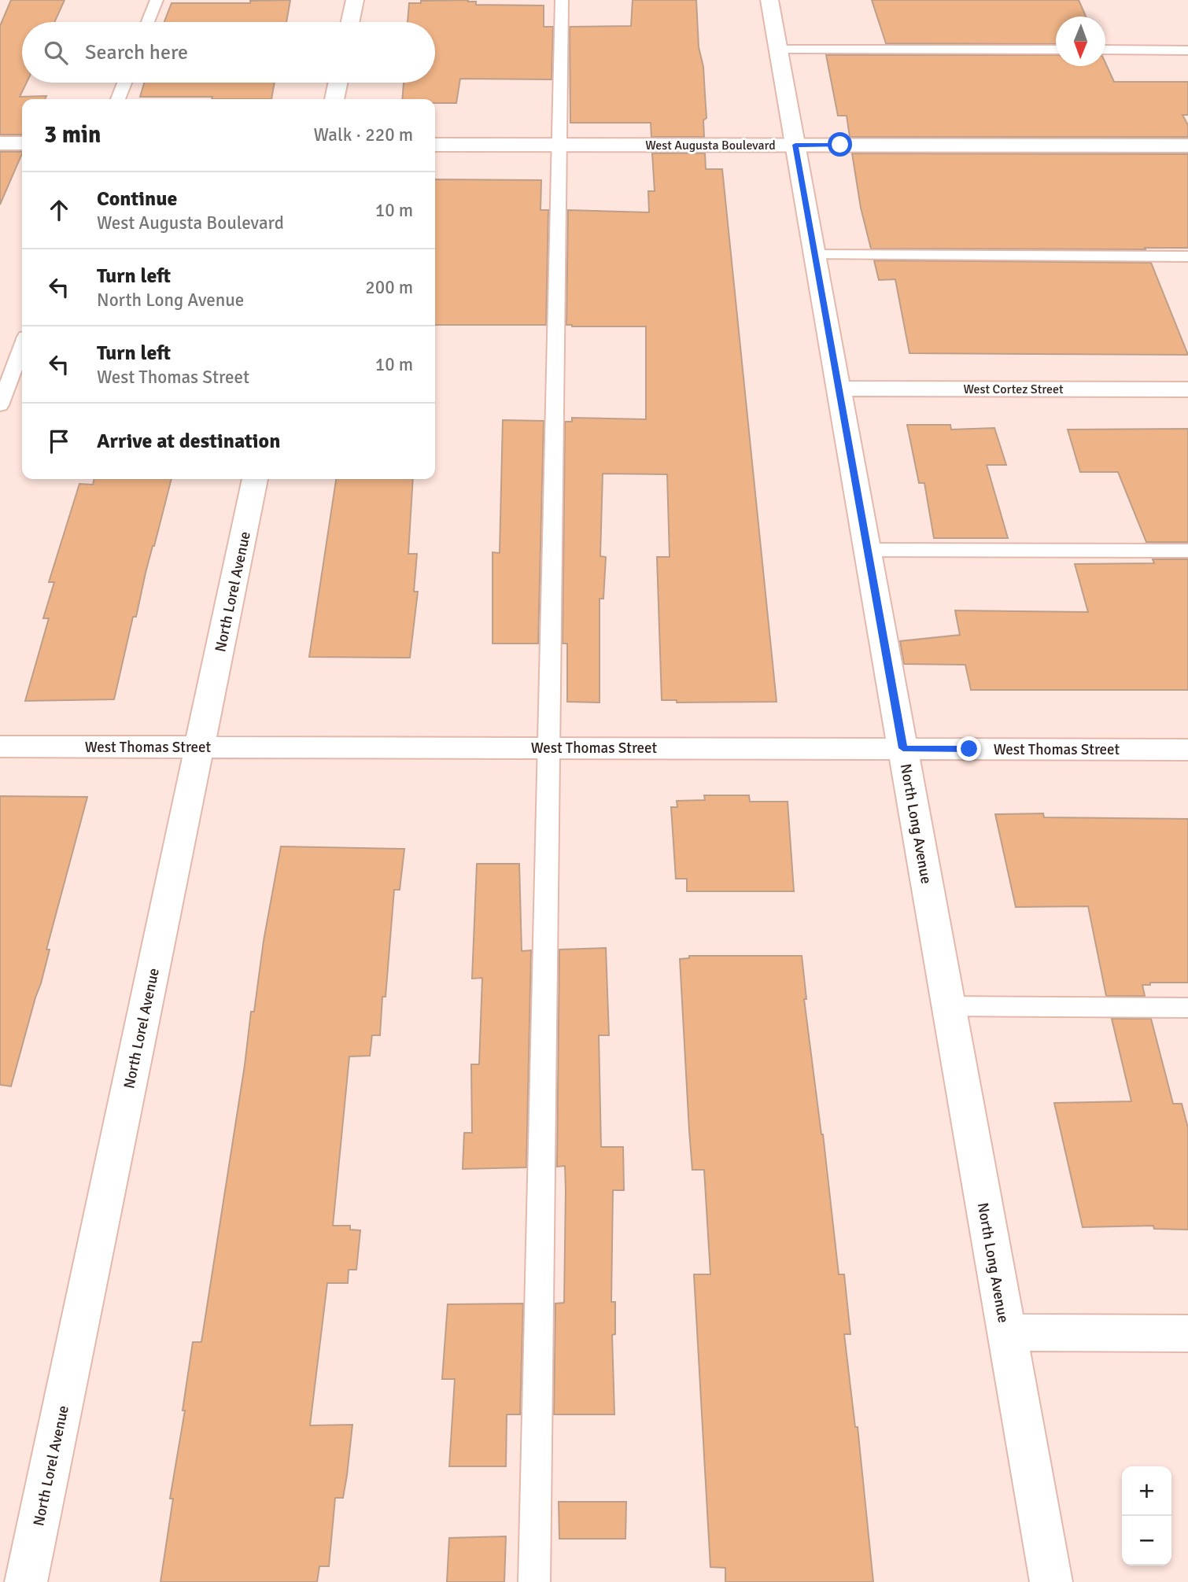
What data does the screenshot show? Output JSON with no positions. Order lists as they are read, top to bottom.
{
  "streets": {
    "street": [
      "West Augusta Boulevard",
      "West Cortez Street",
      "North Lorel Avenue",
      "West Thomas Street",
      "North Long Avenue"
    ]
  },
  "crossings": [
    ["West Augusta Boulevard", "North Long Avenue"],
    ["West Cortez Street", "North Long Avenue"],
    ["North Lorel Avenue", "West Thomas Street"],
    ["West Thomas Street", "North Long Avenue"]
  ],
  "north": "bottom",
  "page": {
    "search": "Search here",
    "heading": ["3 min", "Walk · 220 m"],
    "list": [
      ["Continue", "West Augusta Boulevard", "10 m"],
      ["Turn left", "North Long Avenue", "200 m"],
      ["Turn left", "West Thomas Street", "10 m"],
      "Arrive at destination"
    ],
    "map_buttons": ["+", "−"]
  }
}
